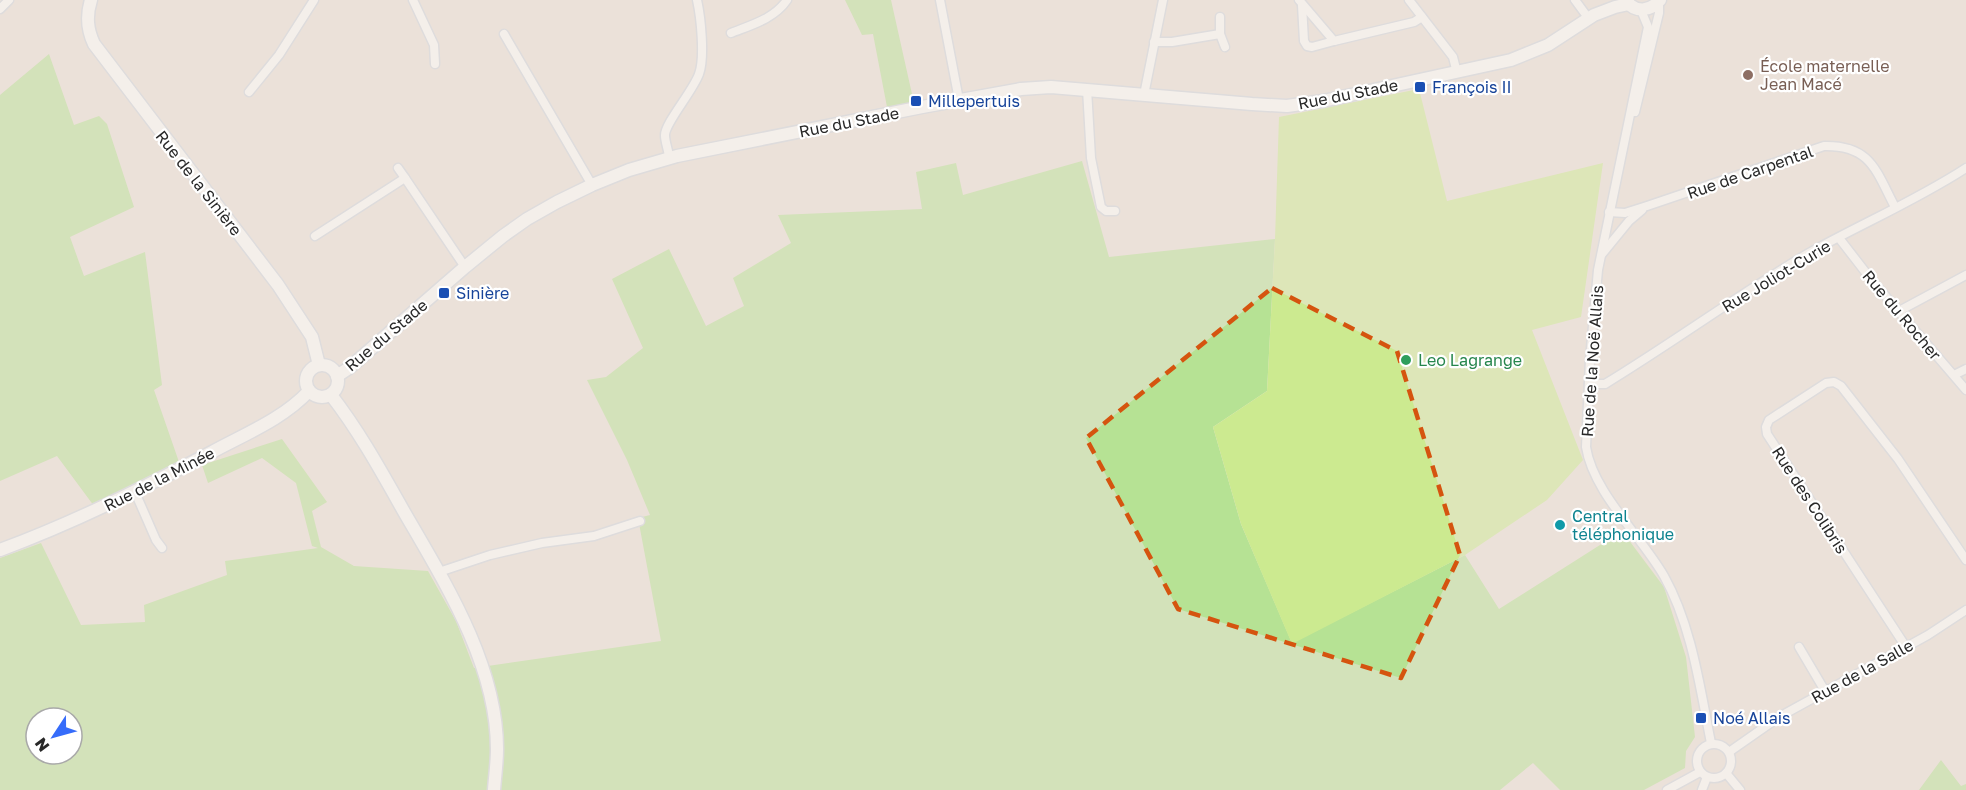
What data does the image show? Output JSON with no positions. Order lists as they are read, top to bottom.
{
  "streets": {
    "street": [
      "Rue du Stade",
      "Rue de Carpental",
      "Rue de la Sinière",
      "Rue Joliot-Curie",
      "Rue du Rocher",
      "Rue de la Noë Allais",
      "Rue de la Minée",
      "Rue des Colibris",
      "Rue de la Salle"
    ]
  },
  "crossings": [
    ["Rue du Stade", "Rue de la Sinière"],
    ["Rue du Stade", "Rue de la Minée"],
    ["Rue de Carpental", "Rue Joliot-Curie"],
    ["Rue de Carpental", "Rue de la Noë Allais"],
    ["Rue de la Sinière", "Rue de la Minée"],
    ["Rue Joliot-Curie", "Rue du Rocher"],
    ["Rue Joliot-Curie", "Rue de la Noë Allais"],
    ["Rue de la Noë Allais", "Rue de la Salle"],
    ["Rue des Colibris", "Rue de la Salle"]
  ],
  "places": {
    "other": ["École maternelle Jean Macé", "Leo Lagrange", "Central téléphonique"],
    "transit": [
      "François II",
      "Millepertuis",
      "Sinière",
      "Noé Allais"
    ]
  },
  "north": "bottom left"
}
